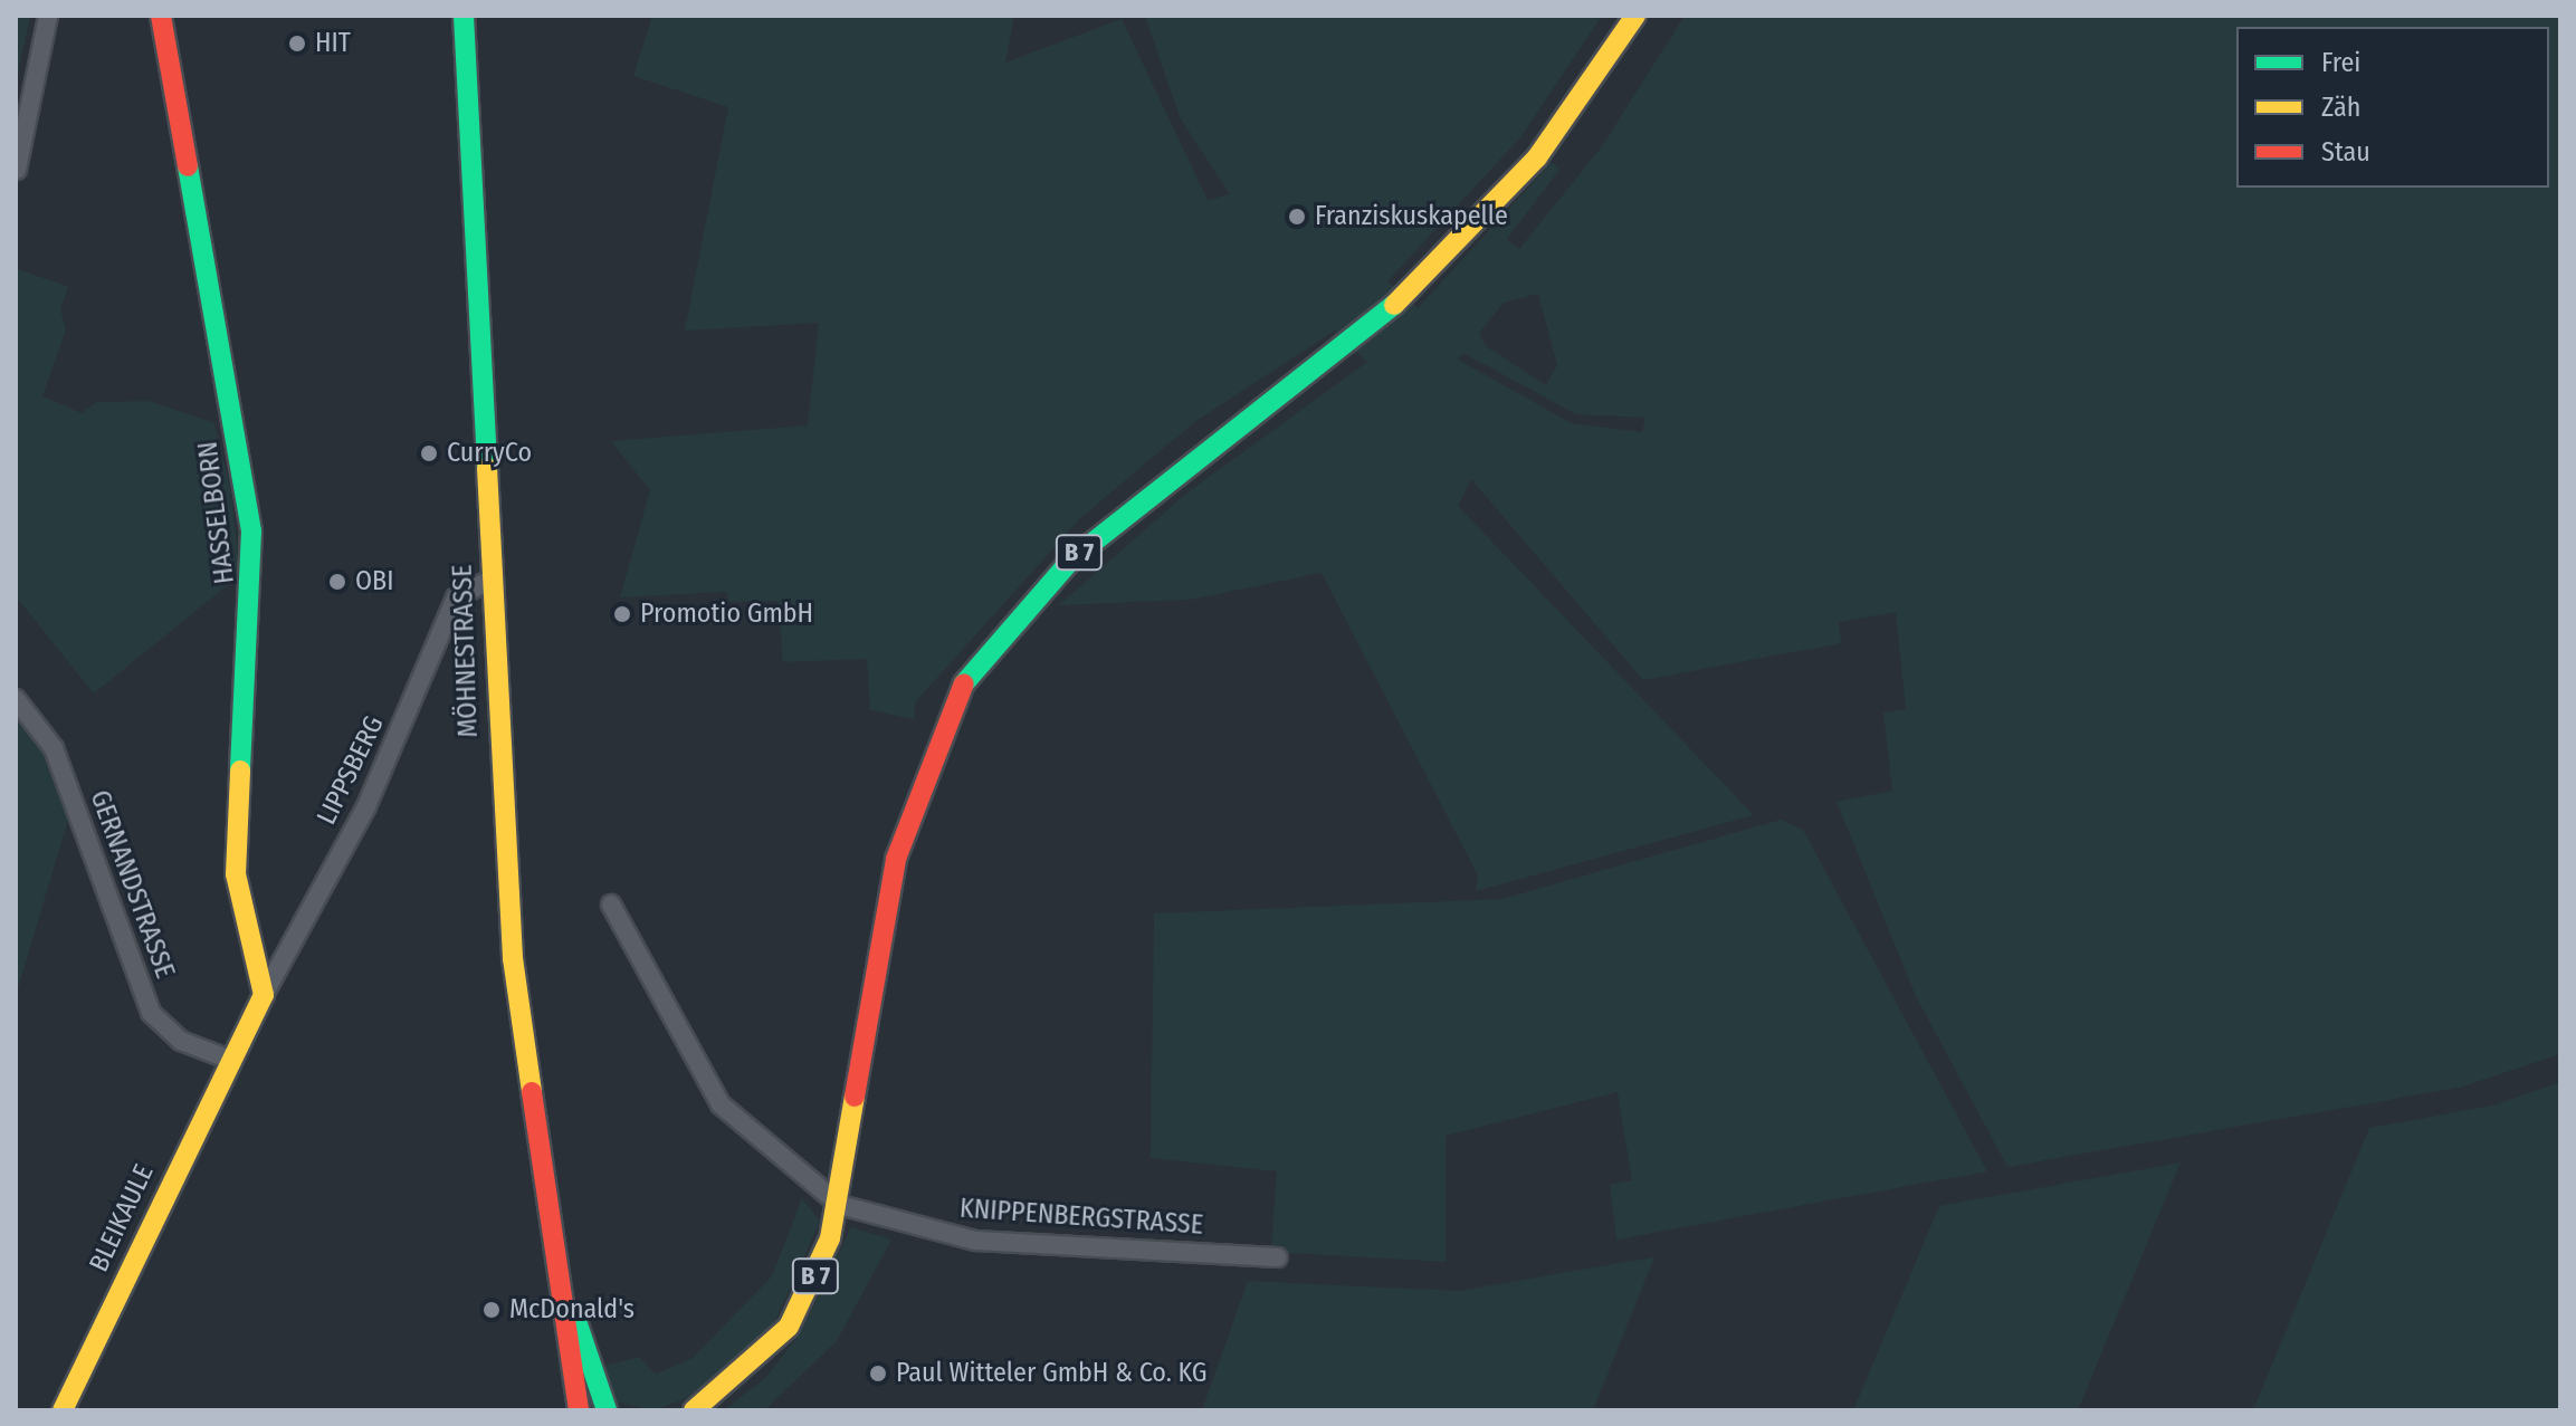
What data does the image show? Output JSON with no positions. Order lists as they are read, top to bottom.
{
  "streets": {
    "street": [
      "HASSELBORN",
      "B 7",
      "MÖHNESTRASSE",
      "LIPPSBERG",
      "GERNANDSTRASSE",
      "KNIPPENBERGSTRASSE",
      "BLEIKAULE"
    ]
  },
  "crossings": [
    ["HASSELBORN", "LIPPSBERG"],
    ["B 7", "KNIPPENBERGSTRASSE"],
    ["MÖHNESTRASSE", "LIPPSBERG"],
    ["GERNANDSTRASSE", "BLEIKAULE"]
  ],
  "places": [
    "HIT",
    "Franziskuskapelle",
    "CurryCo",
    "OBI",
    "Promotio GmbH",
    "McDonald's",
    "Paul Witteler GmbH & Co. KG"
  ],
  "legend": ["Frei", "Zäh", "Stau"]
}
